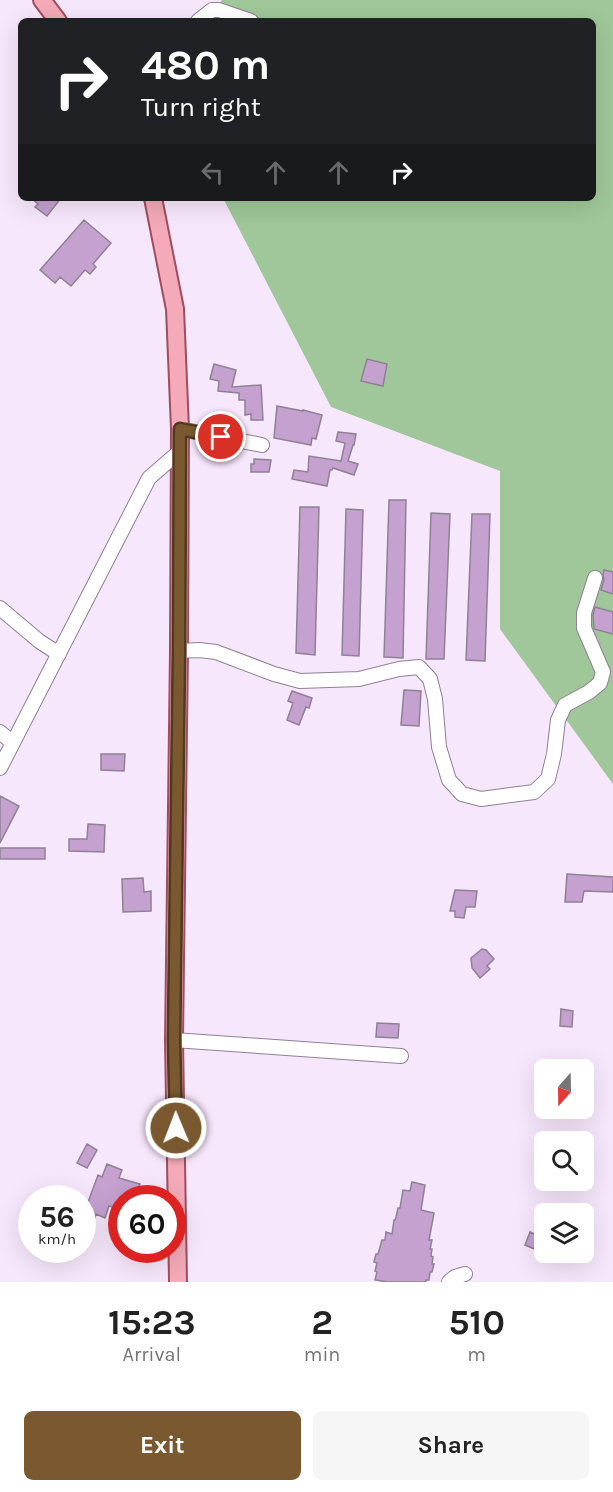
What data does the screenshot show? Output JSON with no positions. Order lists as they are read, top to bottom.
{
  "north": "bottom",
  "page": {
    "turn": ["480 m", "Turn right"],
    "speed": "56 km/h",
    "limit": "60",
    "eta": [
      "15:23",
      "Arrival",
      "2",
      "min",
      "510",
      "m"
    ],
    "buttons": ["Exit", "Share"]
  }
}
